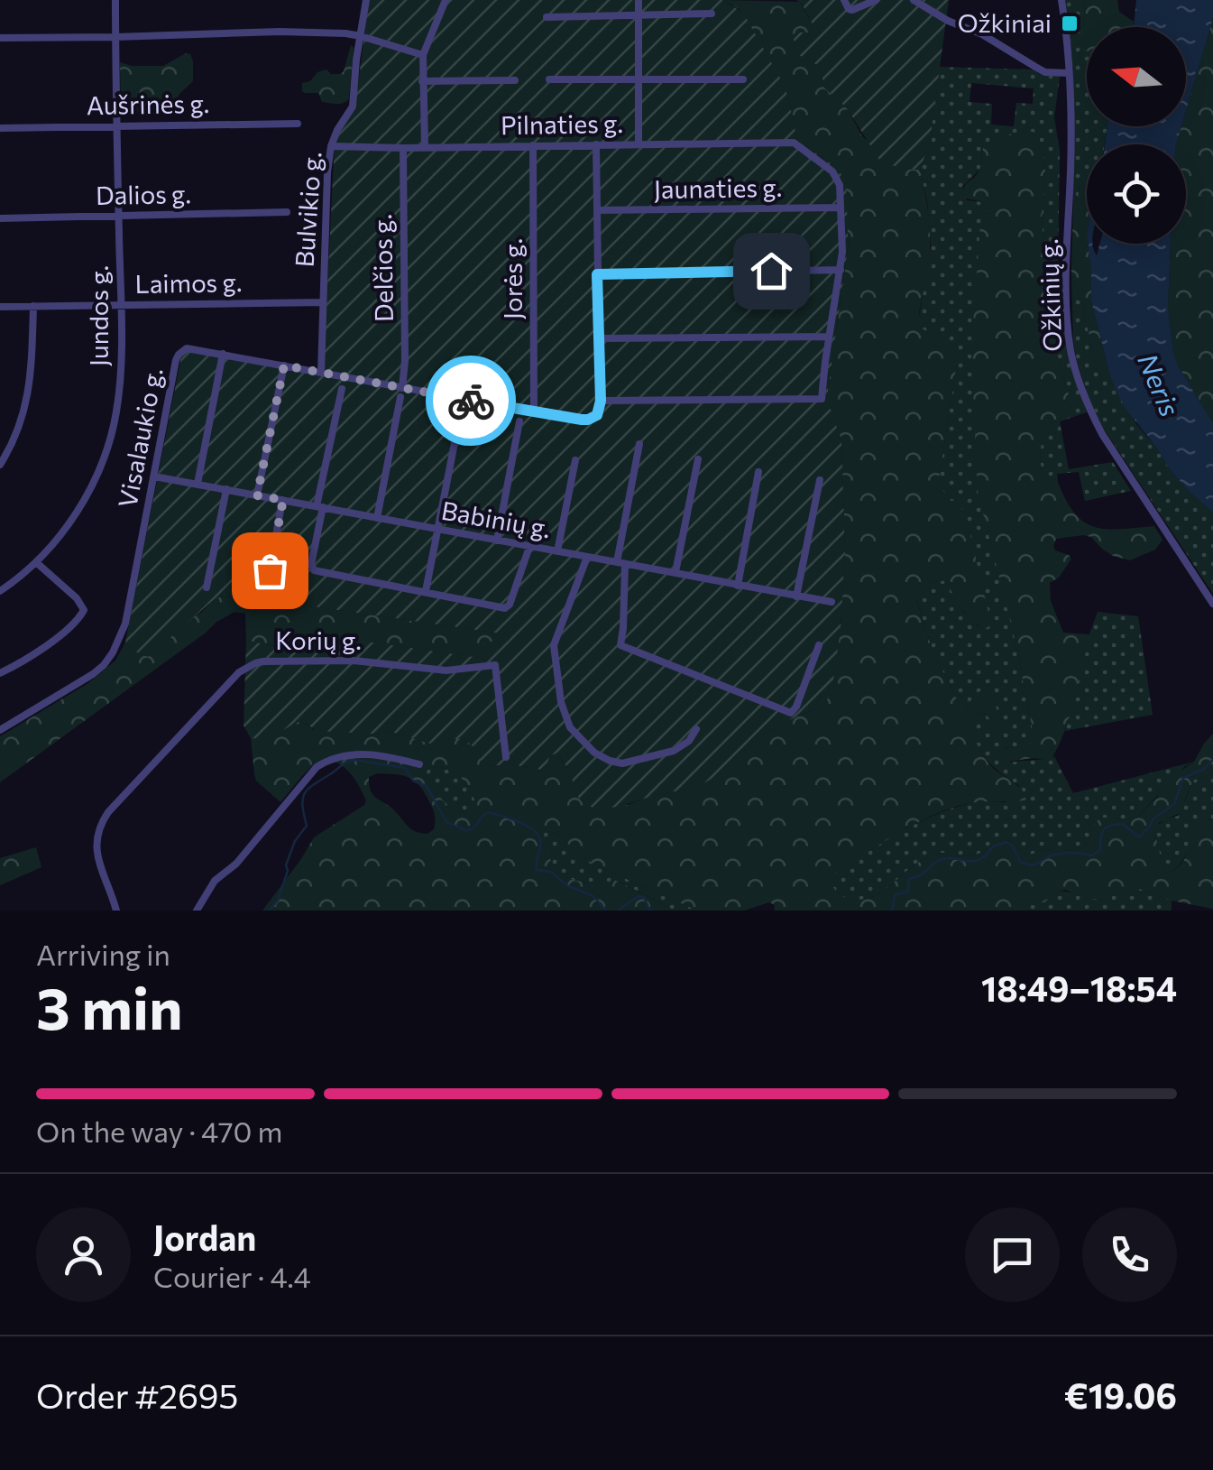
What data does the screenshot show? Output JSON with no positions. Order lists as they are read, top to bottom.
{
  "streets": {
    "street": [
      "Aušrinės g.",
      "Pilnaties g.",
      "Jaunaties g.",
      "Dalios g.",
      "Bulvikio g.",
      "Delčios g.",
      "Jorės g.",
      "Laimos g.",
      "Ožkinių g.",
      "Jundos g.",
      "Visalaukio g.",
      "Babinių g.",
      "Korių g."
    ]
  },
  "crossings": [
    ["Aušrinės g.", "Jundos g."],
    ["Pilnaties g.", "Jaunaties g."],
    ["Pilnaties g.", "Bulvikio g."],
    ["Pilnaties g.", "Delčios g."],
    ["Pilnaties g.", "Jorės g."],
    ["Dalios g.", "Jundos g."],
    ["Bulvikio g.", "Laimos g."],
    ["Bulvikio g.", "Visalaukio g."],
    ["Delčios g.", "Visalaukio g."],
    ["Delčios g.", "Babinių g."],
    ["Jorės g.", "Visalaukio g."],
    ["Laimos g.", "Jundos g."],
    ["Visalaukio g.", "Babinių g."]
  ],
  "water": ["Neris"],
  "places": {
    "transit": ["Ožkiniai"]
  },
  "north": "left",
  "page": {
    "heading": ["3 min", "Arriving in", "18:49–18:54"],
    "panel": [
      "Jordan",
      "Courier · 4.4",
      "Order #2695",
      "€19.06"
    ],
    "bar": "On the way · 470 m"
  }
}
